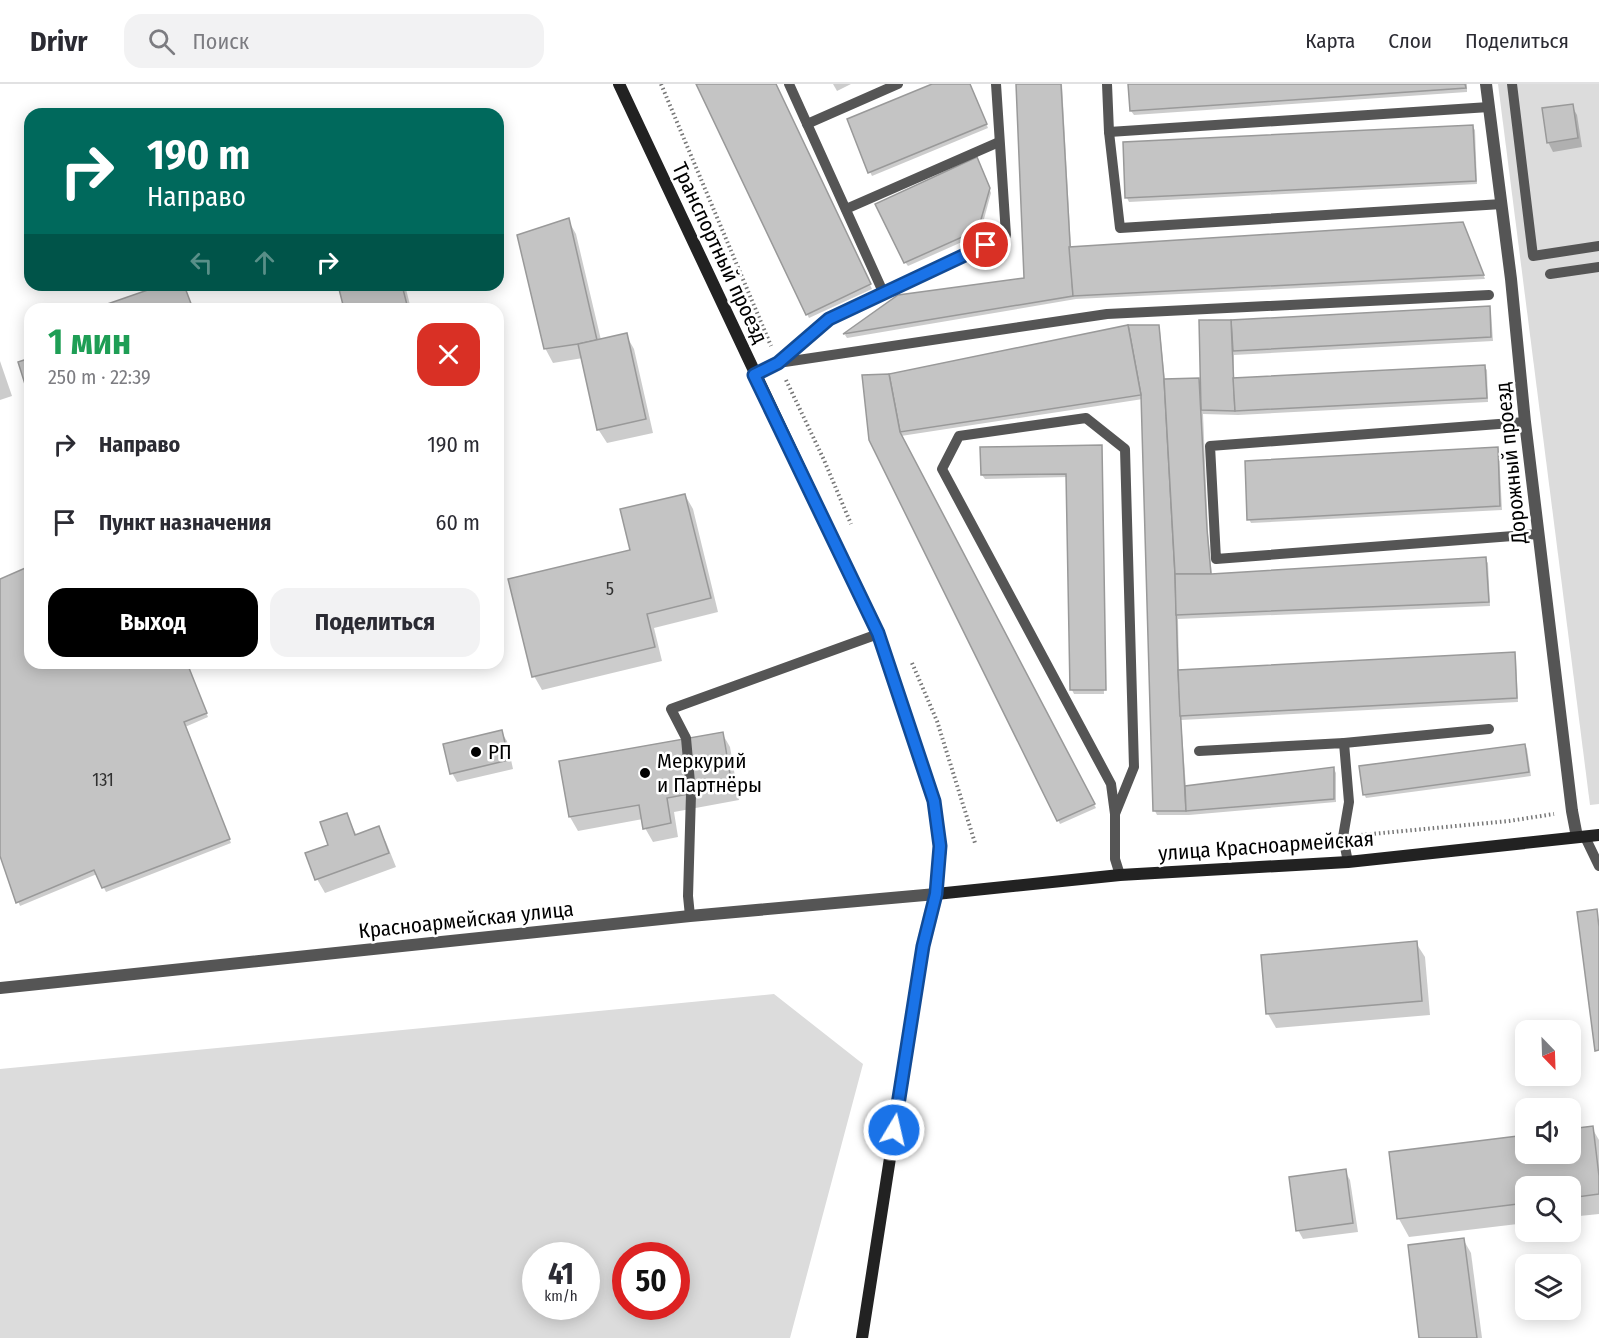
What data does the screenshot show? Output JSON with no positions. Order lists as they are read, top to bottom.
{
  "streets": {
    "main road": ["Транспортный проезд", "улица Красноармейская"],
    "street": ["Дорожный проезд", "Красноармейская улица"]
  },
  "crossings": [
    ["Транспортный проезд", "улица Красноармейская"],
    ["Транспортный проезд", "Красноармейская улица"],
    ["Дорожный проезд", "улица Красноармейская"],
    ["улица Красноармейская", "Красноармейская улица"]
  ],
  "places": ["РП", "Меркурий и Партнёры"],
  "house_numbers": ["5", "131"],
  "north": "bottom right",
  "page": {
    "header": "Drivr",
    "search": "Поиск",
    "nav": ["Карта", "Слои", "Поделиться"],
    "turn": ["190 m", "Направо"],
    "heading": ["1 мин", "250 m · 22:39"],
    "list": [
      {
        "name": "Направо",
        "value": "190 m"
      },
      {
        "name": "Пункт назначения",
        "value": "60 m"
      }
    ],
    "buttons": ["Выход", "Поделиться"],
    "speed": "41 km/h",
    "limit": "50"
  }
}
